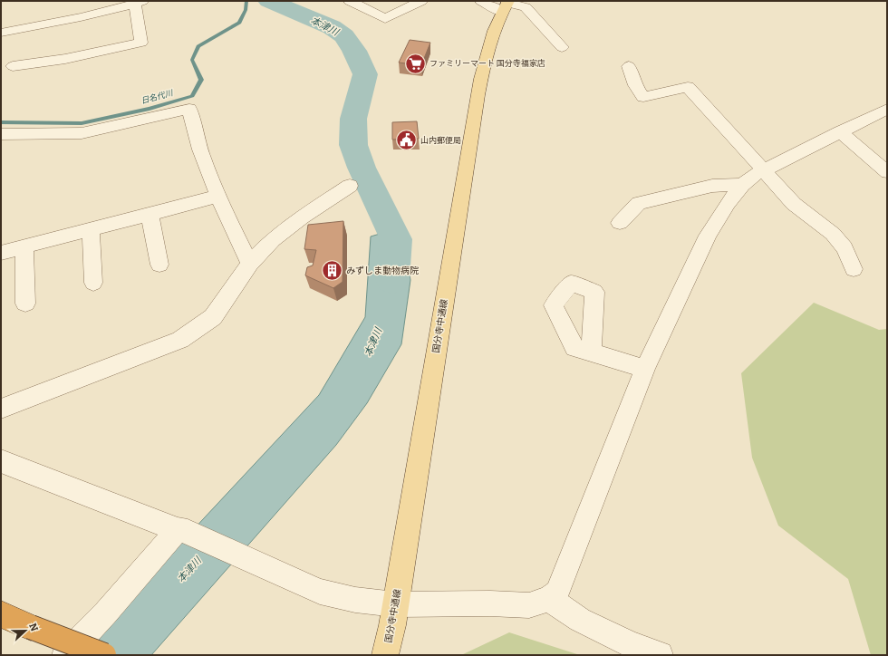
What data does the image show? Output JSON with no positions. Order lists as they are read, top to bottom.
{
  "streets": {
    "main road": ["国分寺中通線"]
  },
  "water": ["本津川", "日名代川"],
  "places": {
    "supermarket": ["ファミリーマート 国分寺福家店"],
    "public building": ["山内郵便局"],
    "building": ["みずしま動物病院"]
  },
  "north": "right"
}
